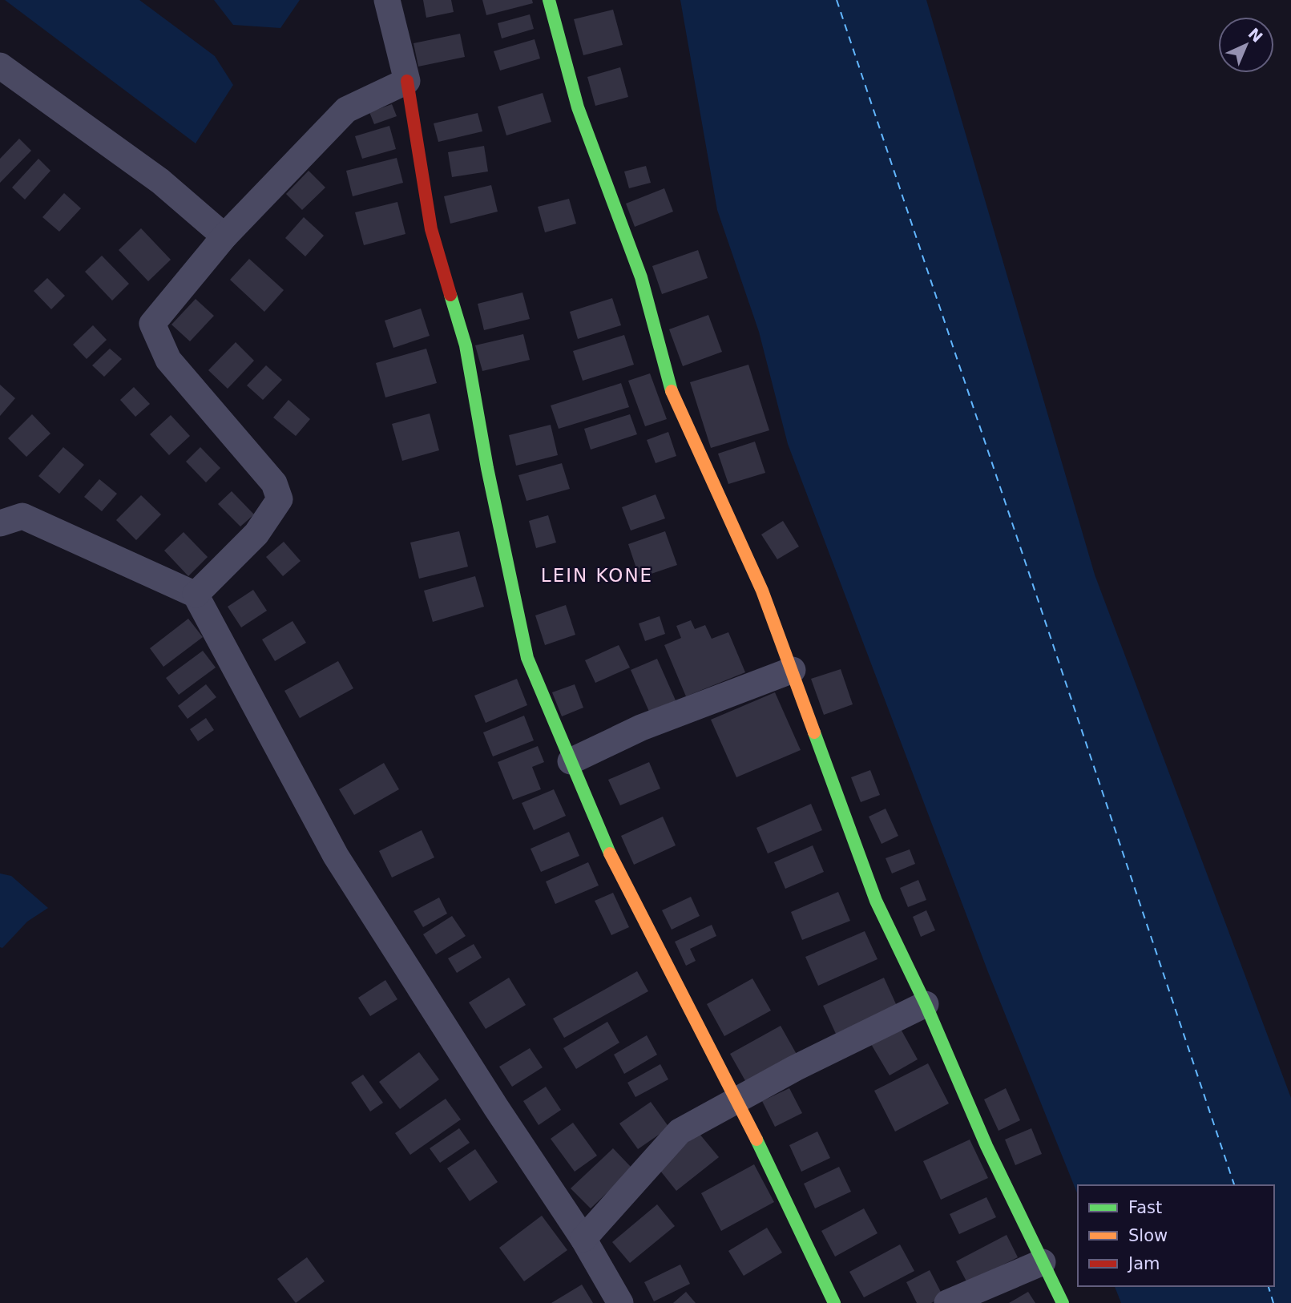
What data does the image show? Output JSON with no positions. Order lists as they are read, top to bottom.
{
  "districts": ["LEIN KONE"],
  "legend": ["Fast", "Slow", "Jam"],
  "north": "top right"
}
